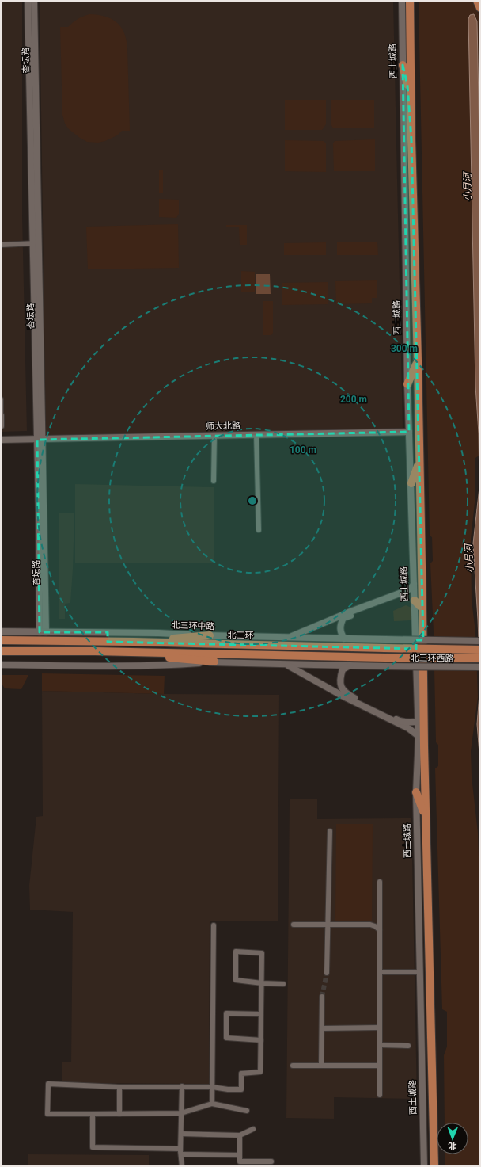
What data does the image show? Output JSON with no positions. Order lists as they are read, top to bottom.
{
  "streets": {
    "highway": ["西土城路", "北三环"],
    "street": [
      "杏坛路",
      "师大北路",
      "北三环中路",
      "北三环西路"
    ]
  },
  "crossings": [
    ["杏坛路", "师大北路"],
    ["杏坛路", "北三环中路"],
    ["西土城路", "师大北路"],
    ["北三环中路", "北三环西路"]
  ],
  "water": ["小月河"],
  "north": "bottom",
  "rings": ["300 m", "200 m", "100 m"]
}
